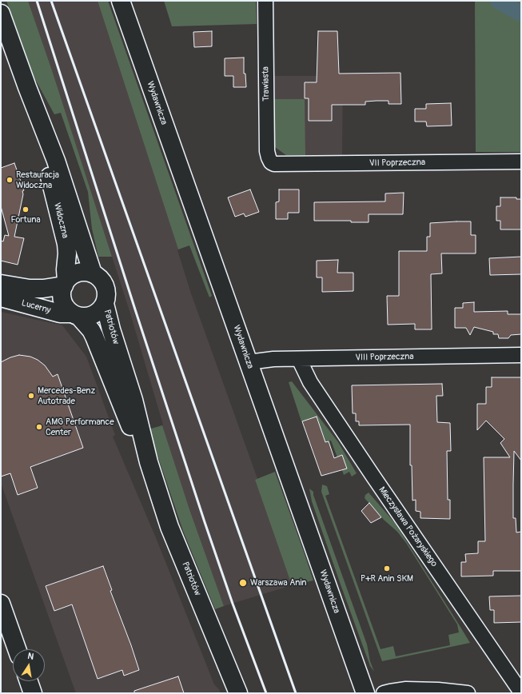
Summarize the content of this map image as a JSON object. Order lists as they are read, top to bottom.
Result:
{
  "streets": {
    "main road": [
      "Wydawnicza",
      "Widoczna",
      "Lucerny",
      "Patriotów"
    ],
    "street": [
      "Trawiasta",
      "VII Poprzeczna",
      "VIII Poprzeczna",
      "Mieczysława Pożaryskiego"
    ]
  },
  "crossings": [
    ["Trawiasta", "VII Poprzeczna"],
    ["Wydawnicza", "VIII Poprzeczna"],
    ["Widoczna", "Lucerny"],
    ["Widoczna", "Patriotów"],
    ["Lucerny", "Patriotów"],
    ["VIII Poprzeczna", "Mieczysława Pożaryskiego"]
  ],
  "places": [
    "Restauracja Widoczna",
    "Fortuna",
    "Mercedes-Benz Autotrade",
    "AMG Performance Center",
    "P+R Anin SKM",
    "Warszawa Anin"
  ],
  "north": "top"
}
